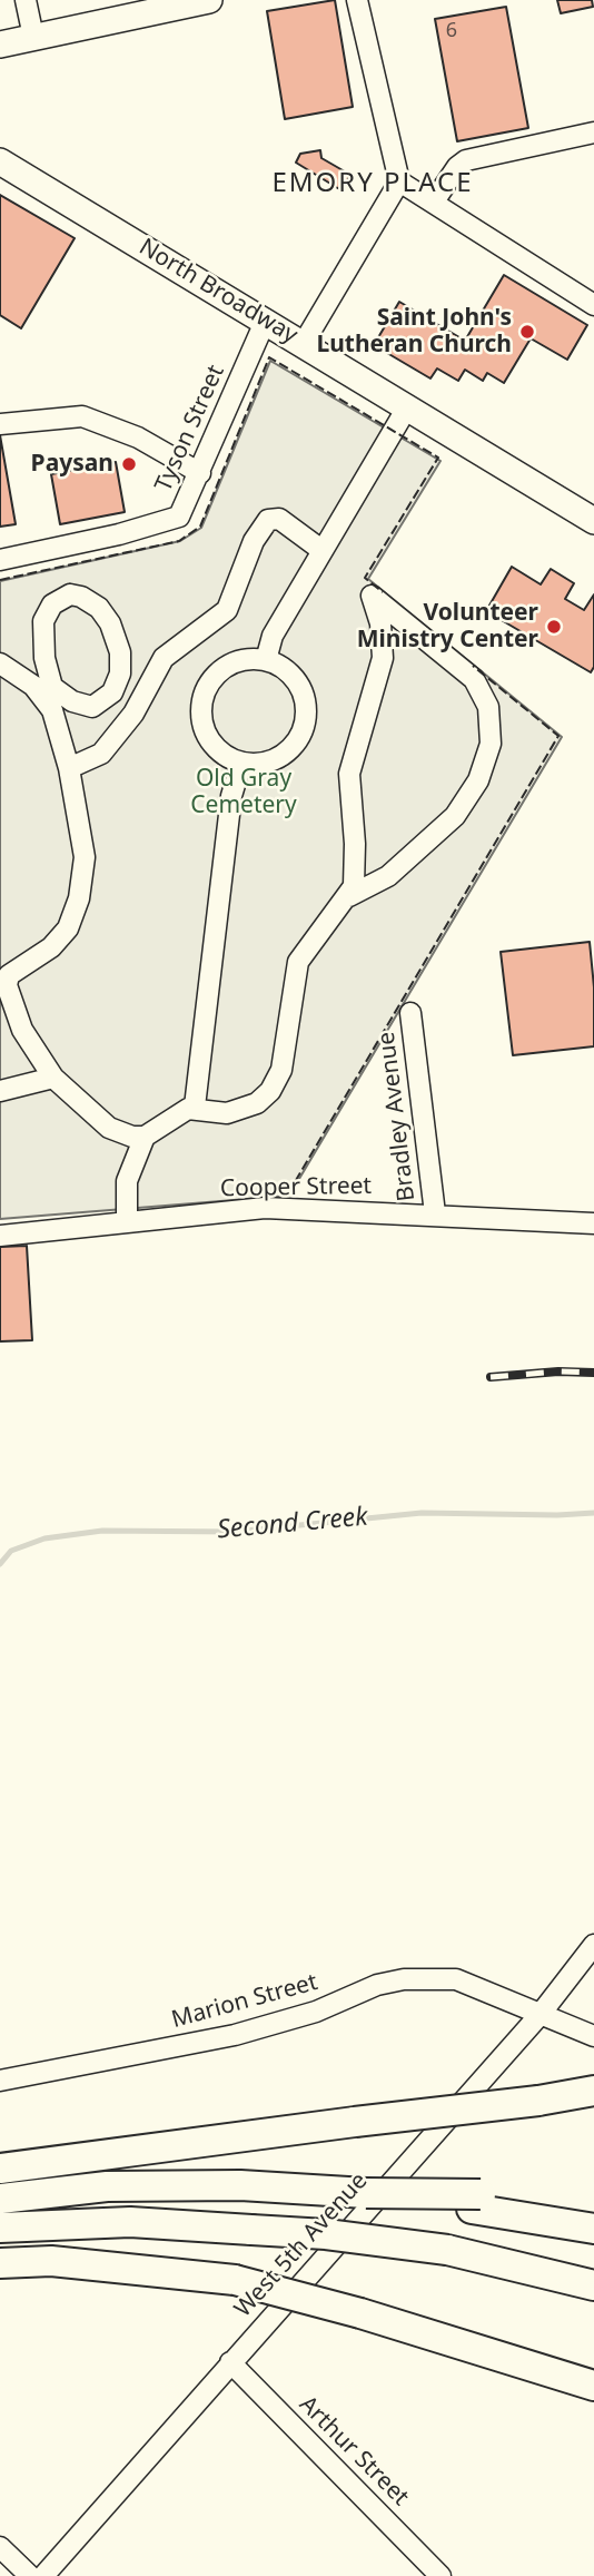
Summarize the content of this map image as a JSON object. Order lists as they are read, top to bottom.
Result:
{
  "streets": {
    "main road": ["North Broadway"],
    "street": [
      "Tyson Street",
      "Bradley Avenue",
      "Cooper Street",
      "Marion Street",
      "West 5th Avenue",
      "Arthur Street"
    ]
  },
  "crossings": [
    ["North Broadway", "Tyson Street"],
    ["Bradley Avenue", "Cooper Street"],
    ["Marion Street", "West 5th Avenue"],
    ["West 5th Avenue", "Arthur Street"]
  ],
  "districts": ["EMORY PLACE"],
  "water": ["Second Creek"],
  "parks": ["Old Gray Cemetery"],
  "places": ["Saint John's Lutheran Church", "Paysan", "Volunteer Ministry Center"],
  "house_numbers": ["6"]
}
